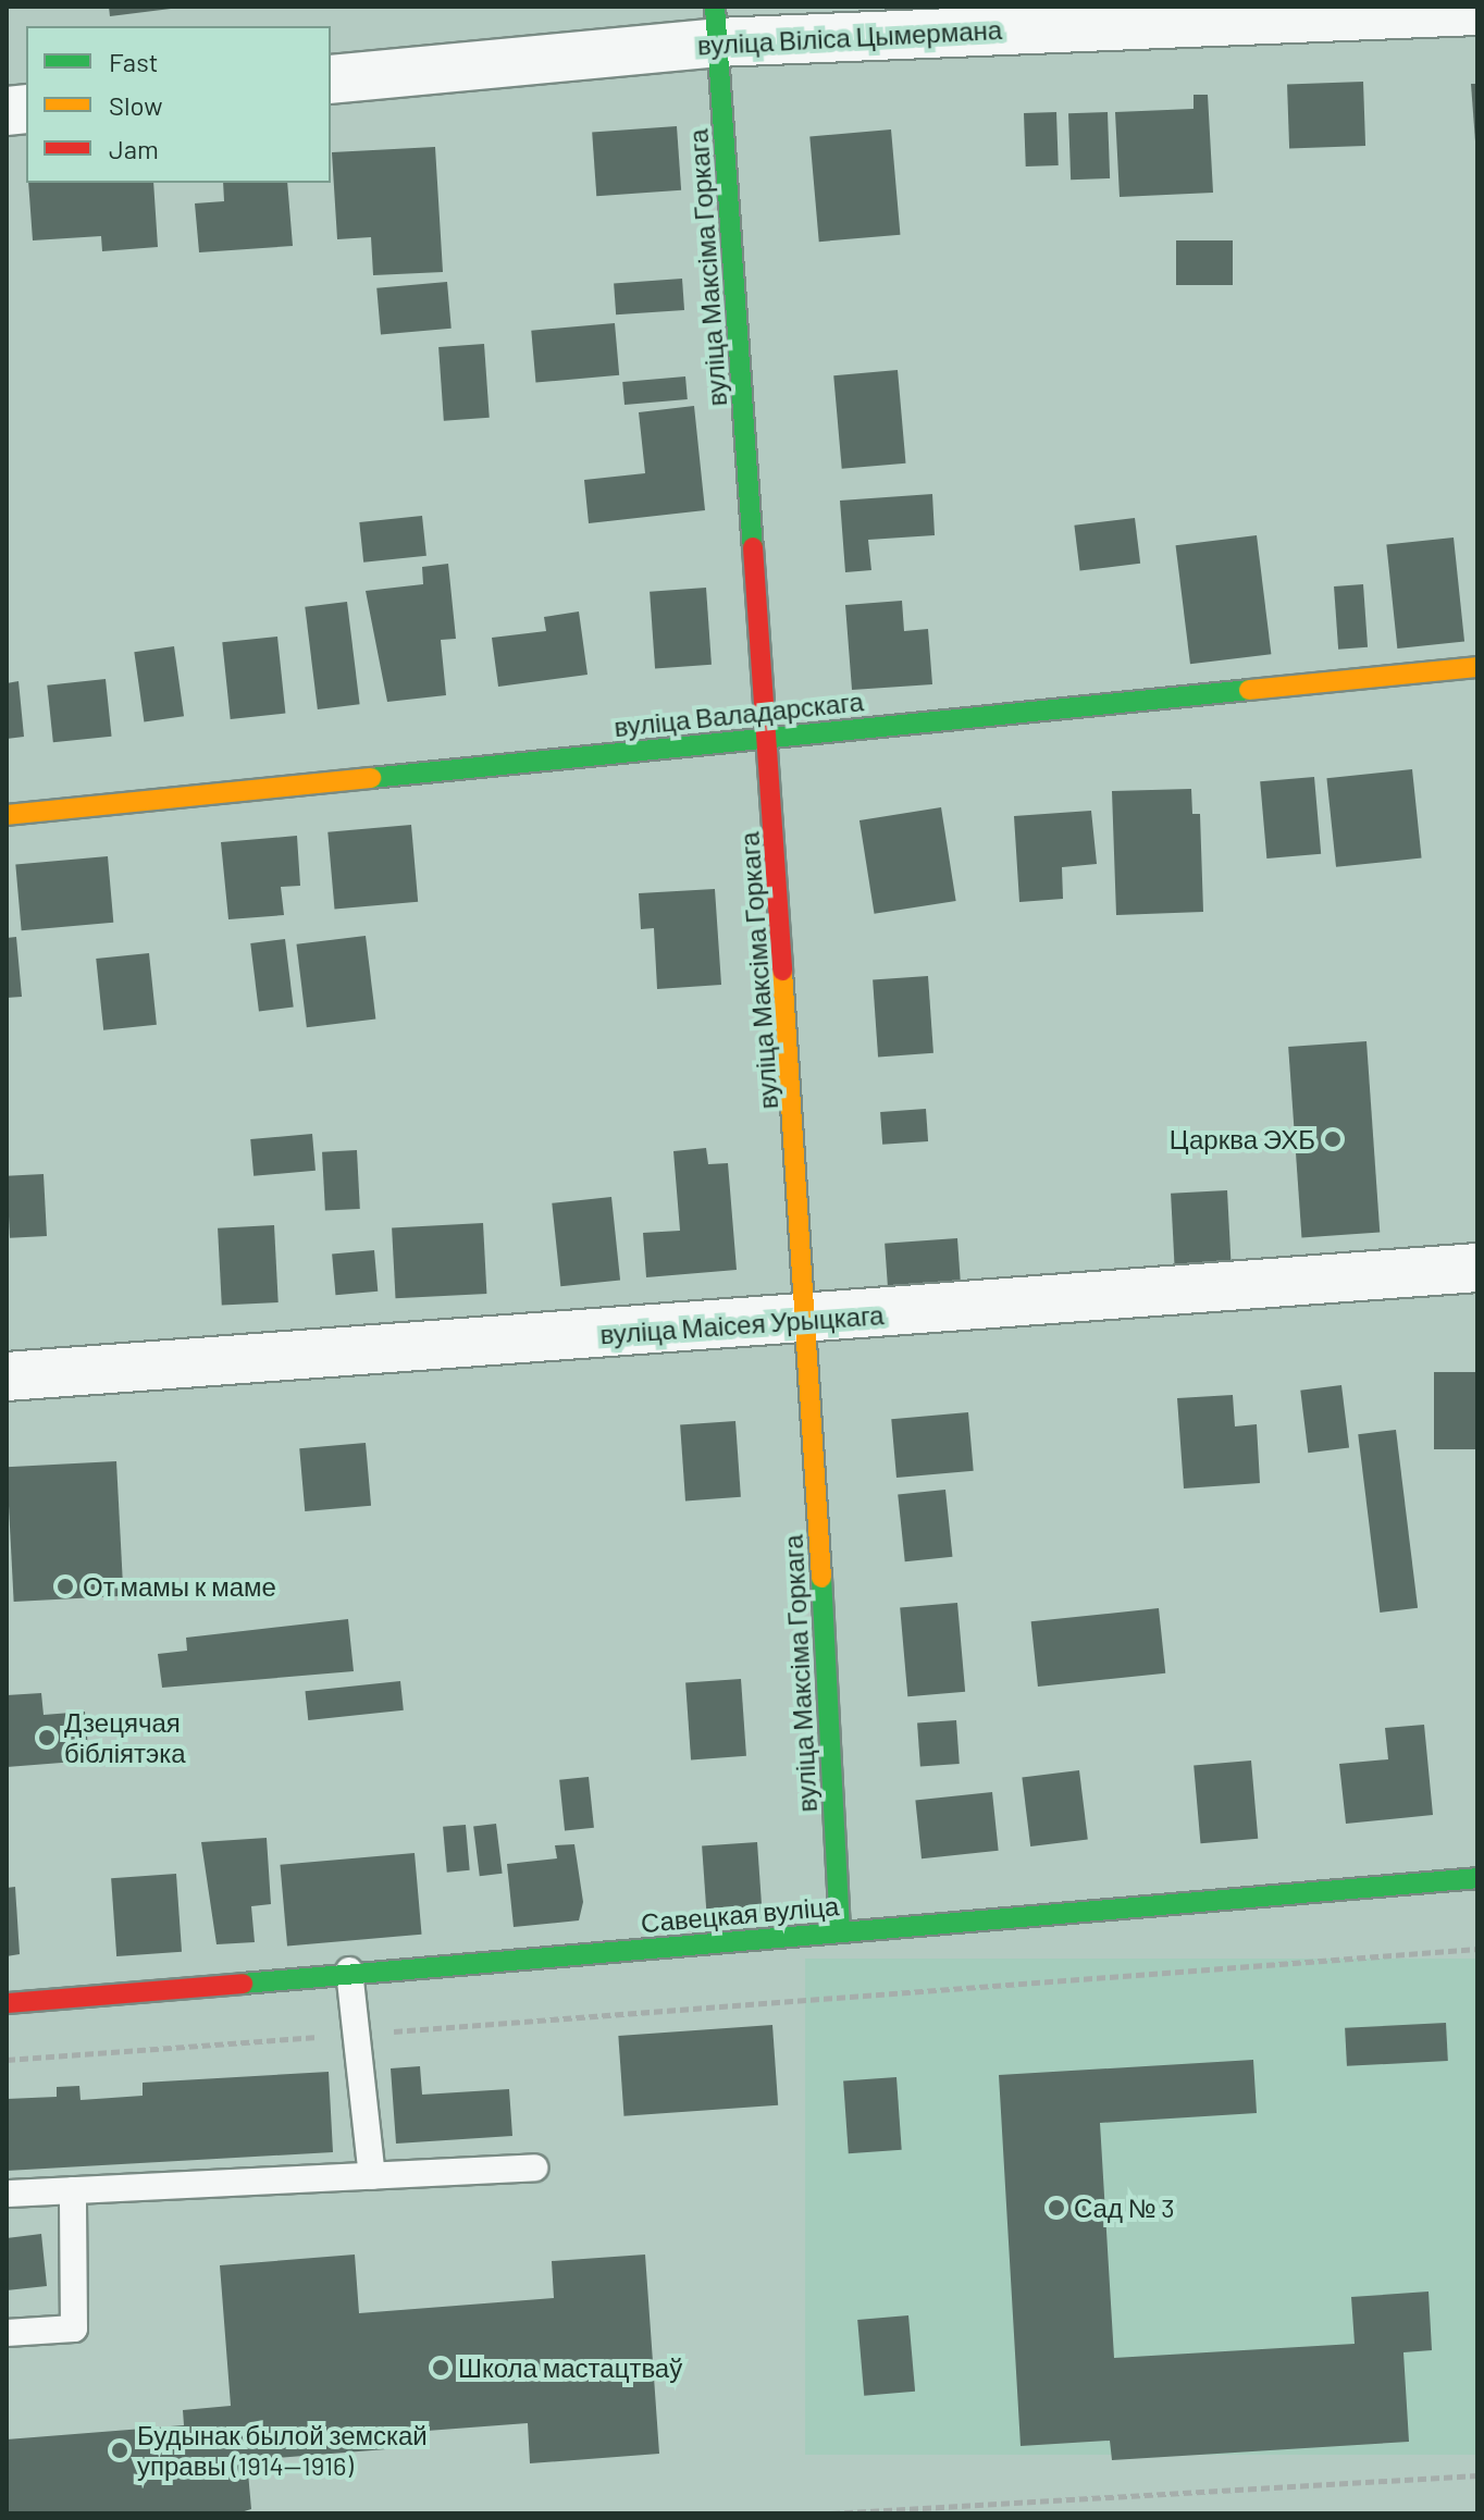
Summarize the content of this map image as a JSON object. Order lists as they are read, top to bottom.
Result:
{
  "streets": {
    "street": [
      "вуліца Віліса Цымермана",
      "вуліца Максіма Горкага",
      "вуліца Валадарскага",
      "вуліца Маісея Урыцкага",
      "Савецкая вуліца"
    ]
  },
  "crossings": [
    ["вуліца Віліса Цымермана", "вуліца Максіма Горкага"],
    ["вуліца Максіма Горкага", "вуліца Валадарскага"],
    ["вуліца Максіма Горкага", "вуліца Маісея Урыцкага"],
    ["вуліца Максіма Горкага", "Савецкая вуліца"]
  ],
  "places": [
    "Царква ЭХБ",
    "От мамы к маме",
    "Дзецячая бібліятэка",
    "Сад № 3",
    "Школа мастацтваў",
    "Будынак былой земскай управы (1914—1916)"
  ],
  "legend": ["Fast", "Slow", "Jam"]
}
